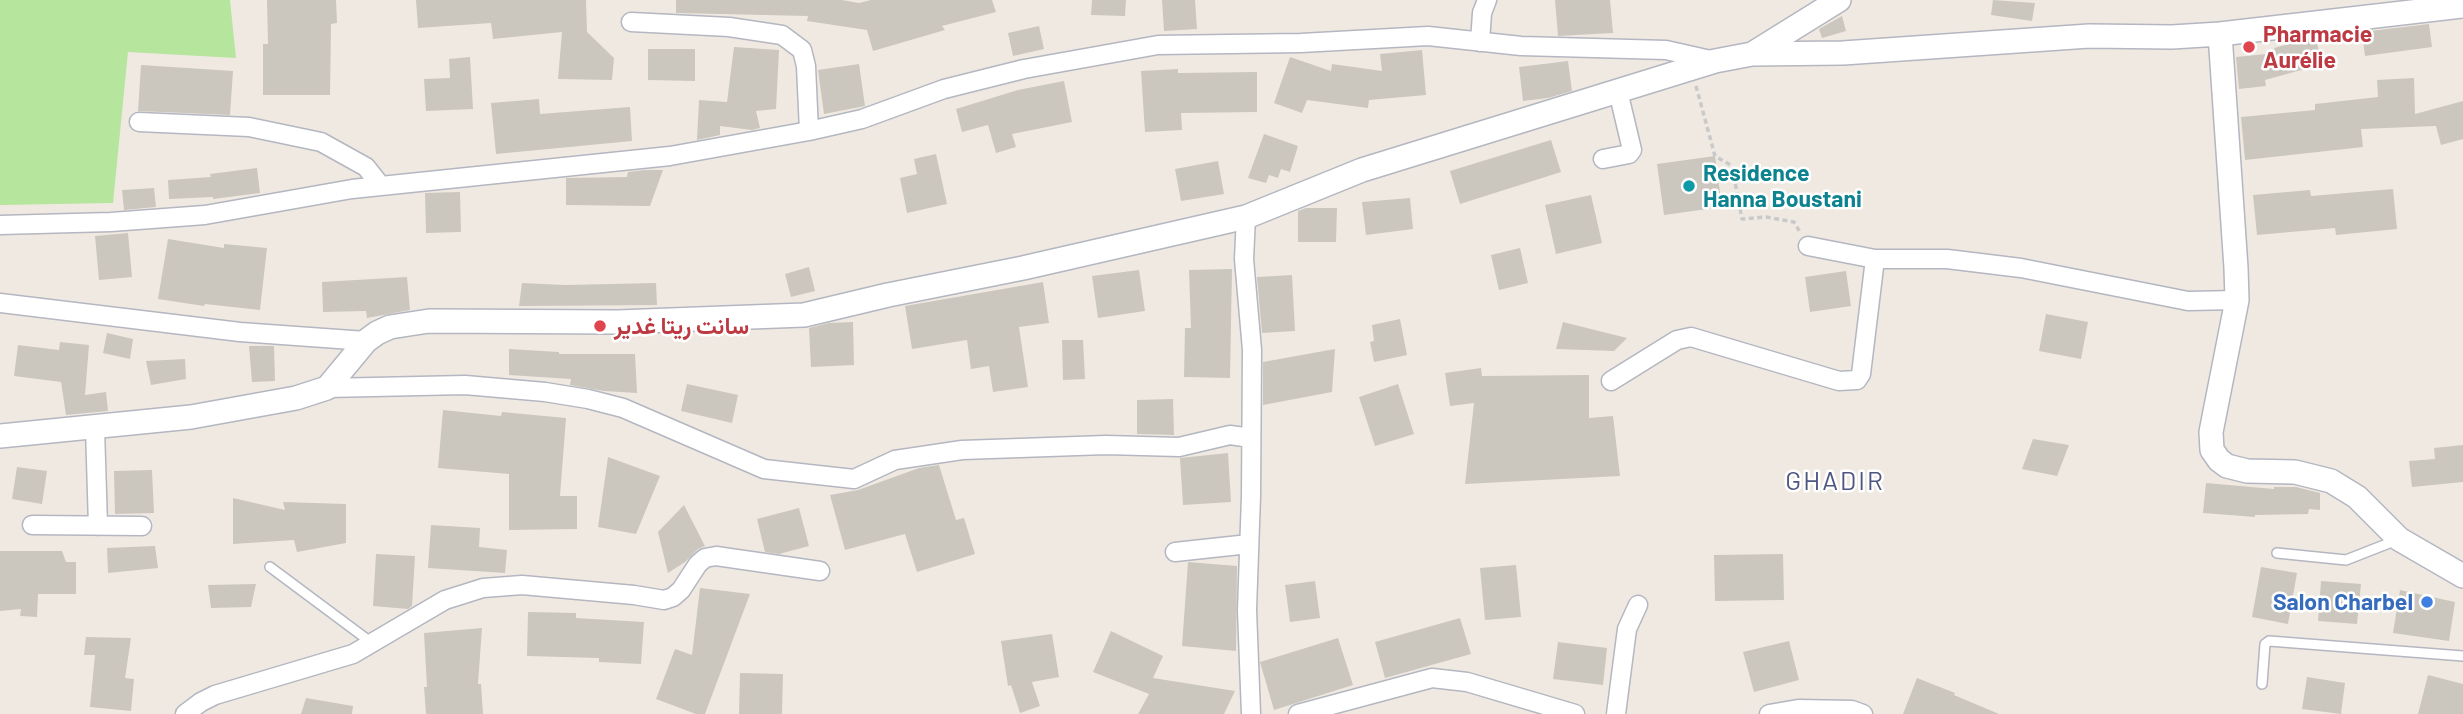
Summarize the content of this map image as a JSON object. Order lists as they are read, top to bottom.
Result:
{
  "districts": ["GHADIR"],
  "places": [
    "Pharmacie Aurélie",
    "Residence Hanna Boustani",
    "سانت ريتا غدير",
    "Salon Charbel"
  ]
}
